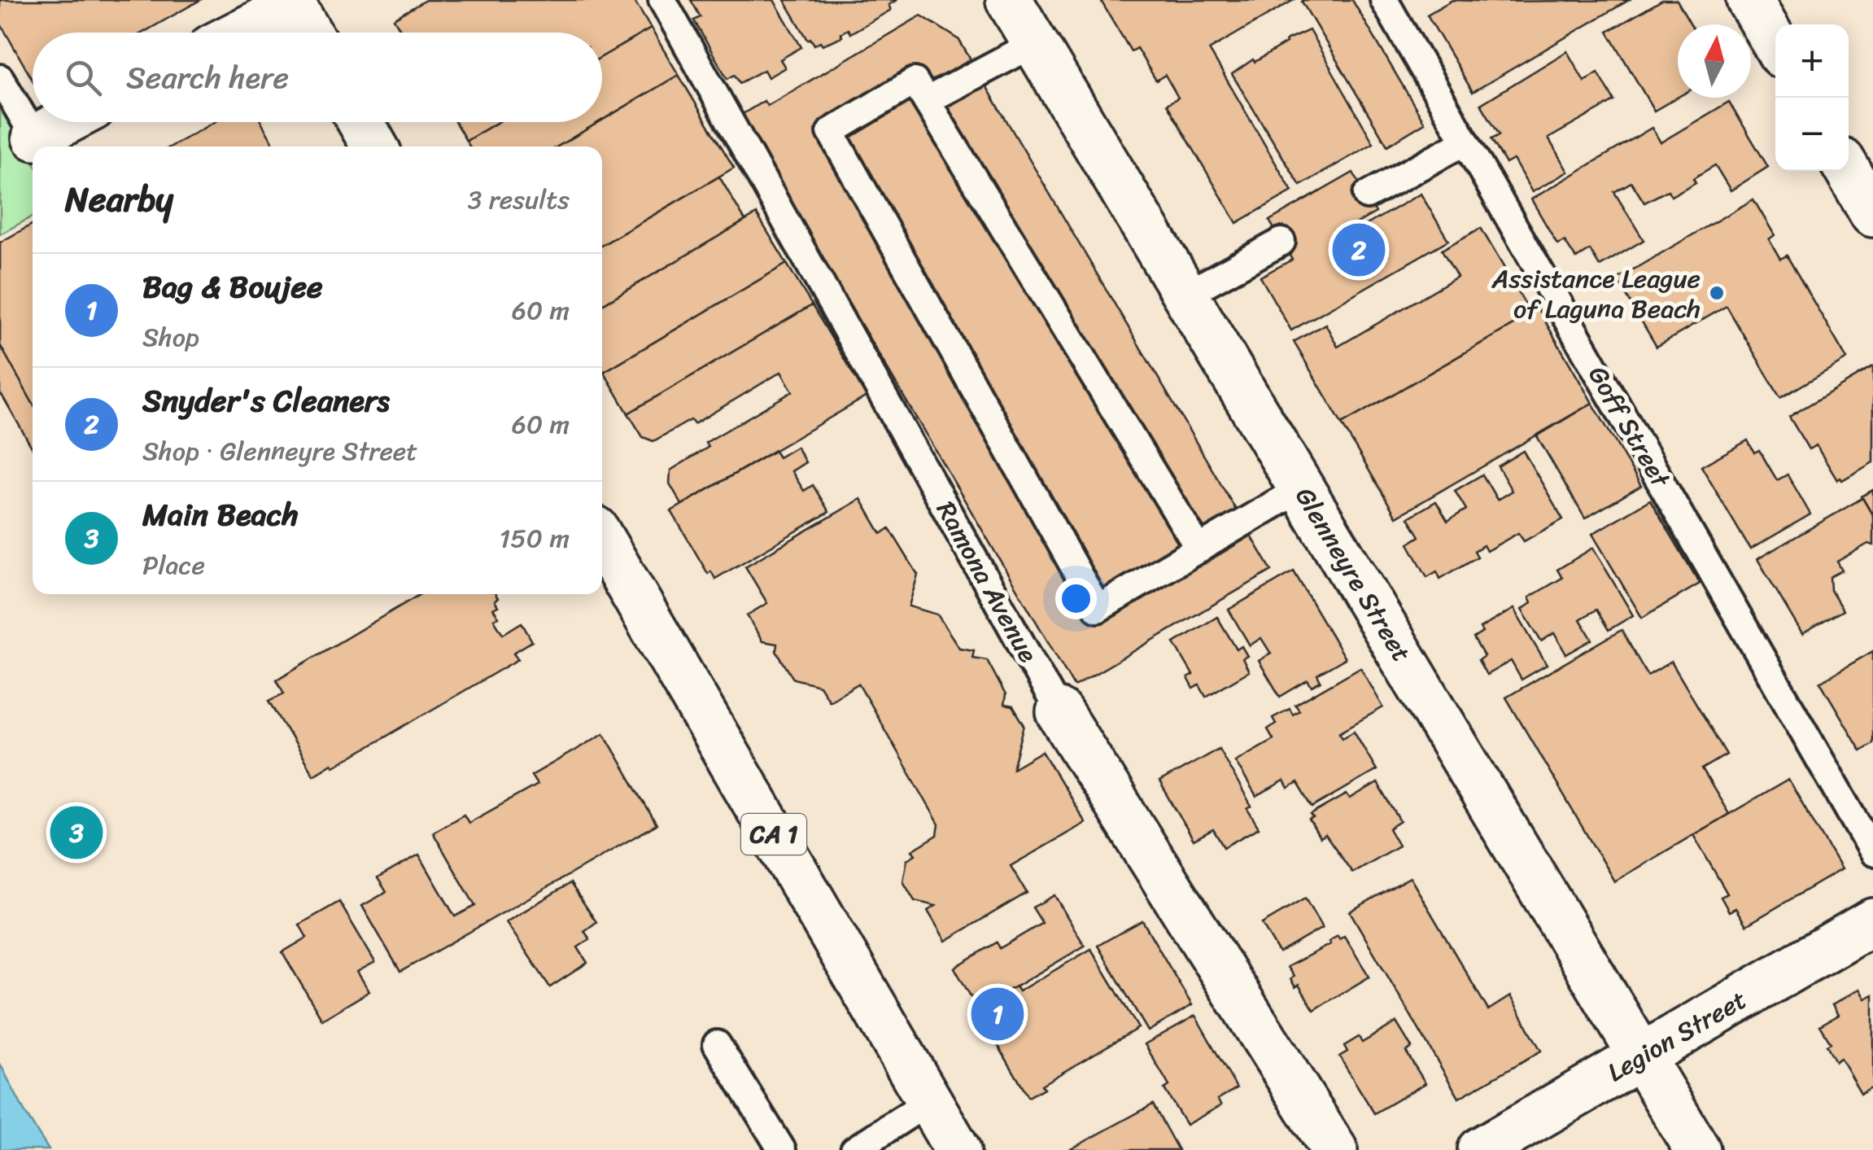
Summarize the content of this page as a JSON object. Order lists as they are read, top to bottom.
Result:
{
  "streets": {
    "main road": [
      "Glenneyre Street",
      "Ramona Avenue",
      "CA 1",
      "Legion Street"
    ],
    "lane": ["Goff Street"]
  },
  "crossings": [
    ["Glenneyre Street", "Legion Street"]
  ],
  "places": ["Assistance League of Laguna Beach"],
  "north": "top",
  "page": {
    "map_buttons": ["+", "−"],
    "search": "Search here",
    "heading": ["Nearby", "3 results"],
    "pins": ["2", "3", "1"],
    "list": [
      {
        "mark": "1",
        "name": "Bag & Boujee",
        "note": "Shop",
        "value": "60 m"
      },
      {
        "mark": "2",
        "name": "Snyder's Cleaners",
        "note": "Shop · Glenneyre Street",
        "value": "60 m"
      },
      {
        "mark": "3",
        "name": "Main Beach",
        "note": "Place",
        "value": "150 m"
      }
    ]
  }
}
